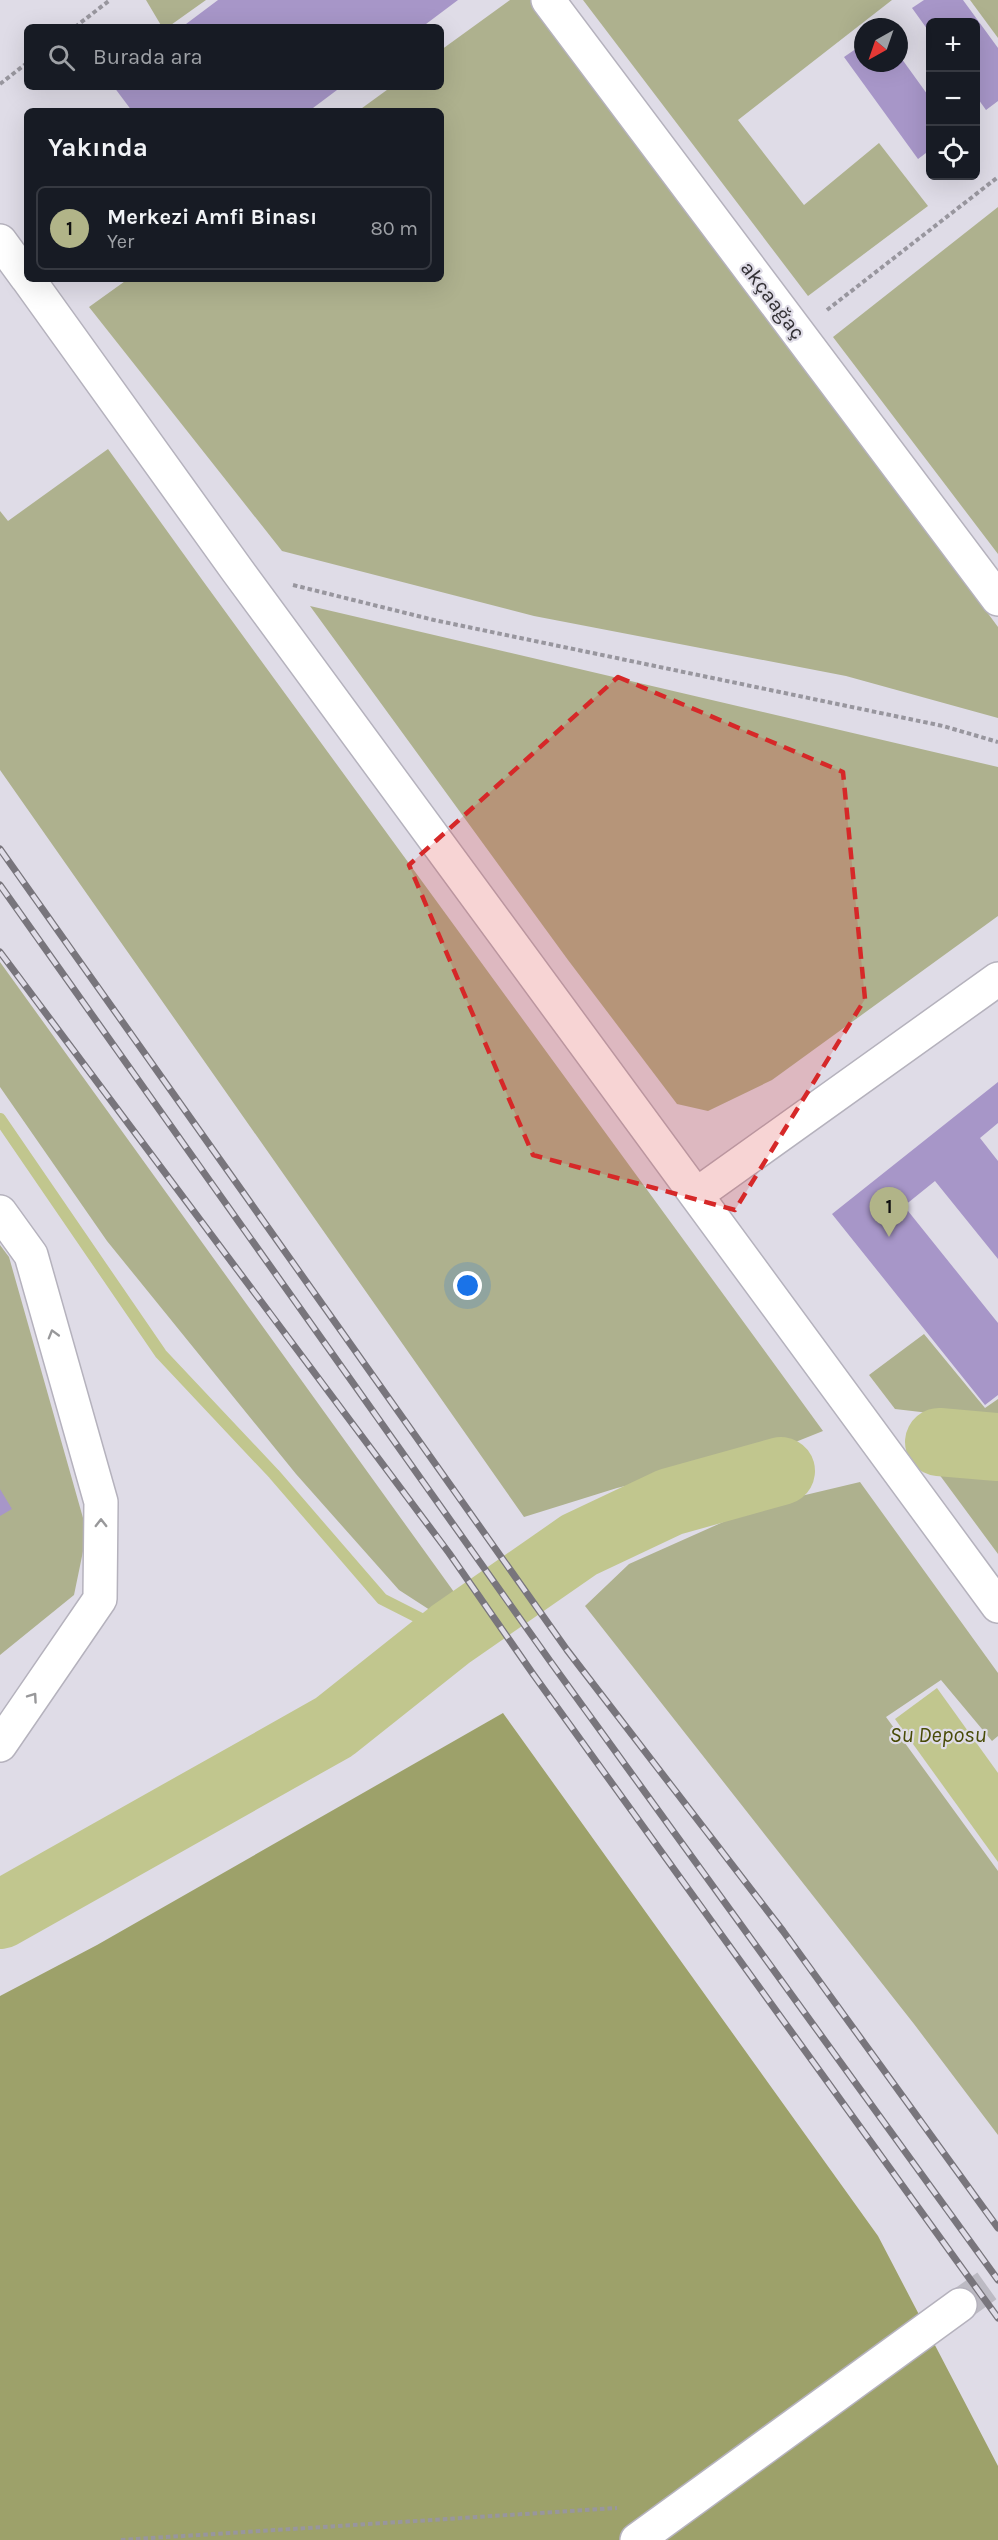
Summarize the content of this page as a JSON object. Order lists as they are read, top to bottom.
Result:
{
  "streets": {
    "street": ["akçaağaç"]
  },
  "water": ["Su Deposu"],
  "north": "bottom left",
  "page": {
    "map_buttons": ["+", "−"],
    "search": "Burada ara",
    "heading": "Yakında",
    "list": [
      {
        "mark": "1",
        "name": "Merkezi Amfi Binası",
        "note": "Yer",
        "value": "80 m"
      }
    ],
    "pins": "1"
  }
}
